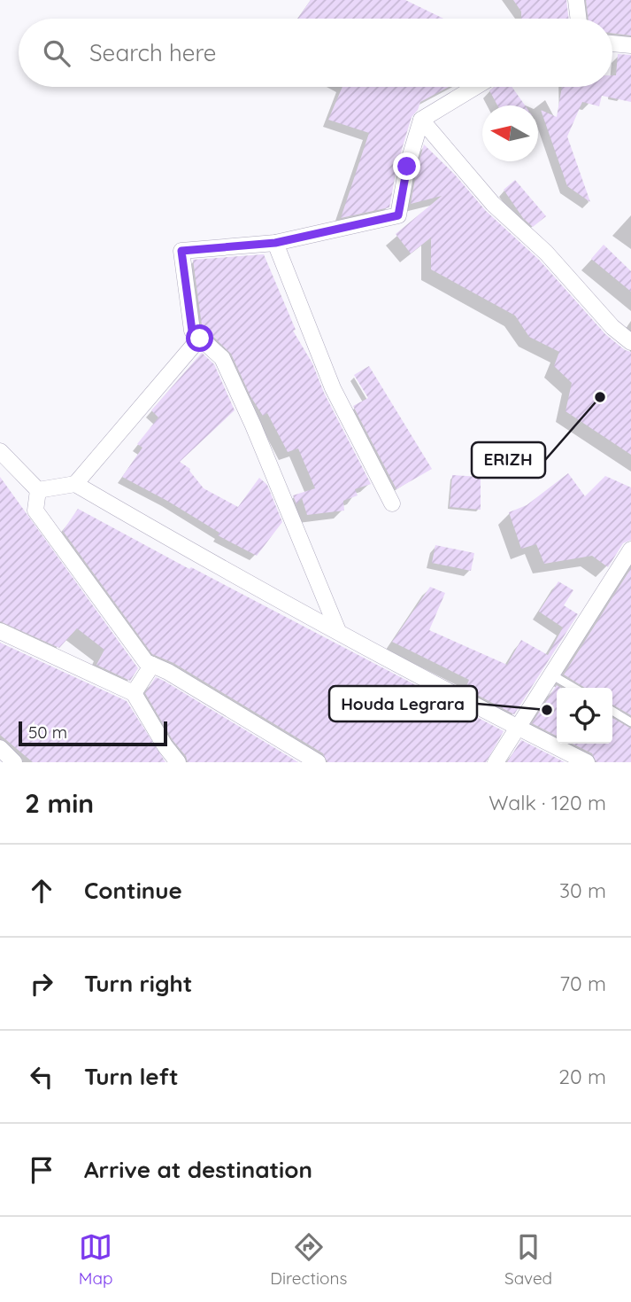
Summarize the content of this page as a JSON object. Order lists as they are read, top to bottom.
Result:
{
  "places": ["ERIZH", "Houda Legrara"],
  "scale_bar": "50 m",
  "north": "left",
  "page": {
    "search": "Search here",
    "scale": "50 m",
    "heading": ["2 min", "Walk · 120 m"],
    "list": [
      ["Continue", "30 m"],
      ["Turn right", "70 m"],
      ["Turn left", "20 m"],
      "Arrive at destination"
    ],
    "nav": ["Map", "Directions", "Saved"]
  }
}
